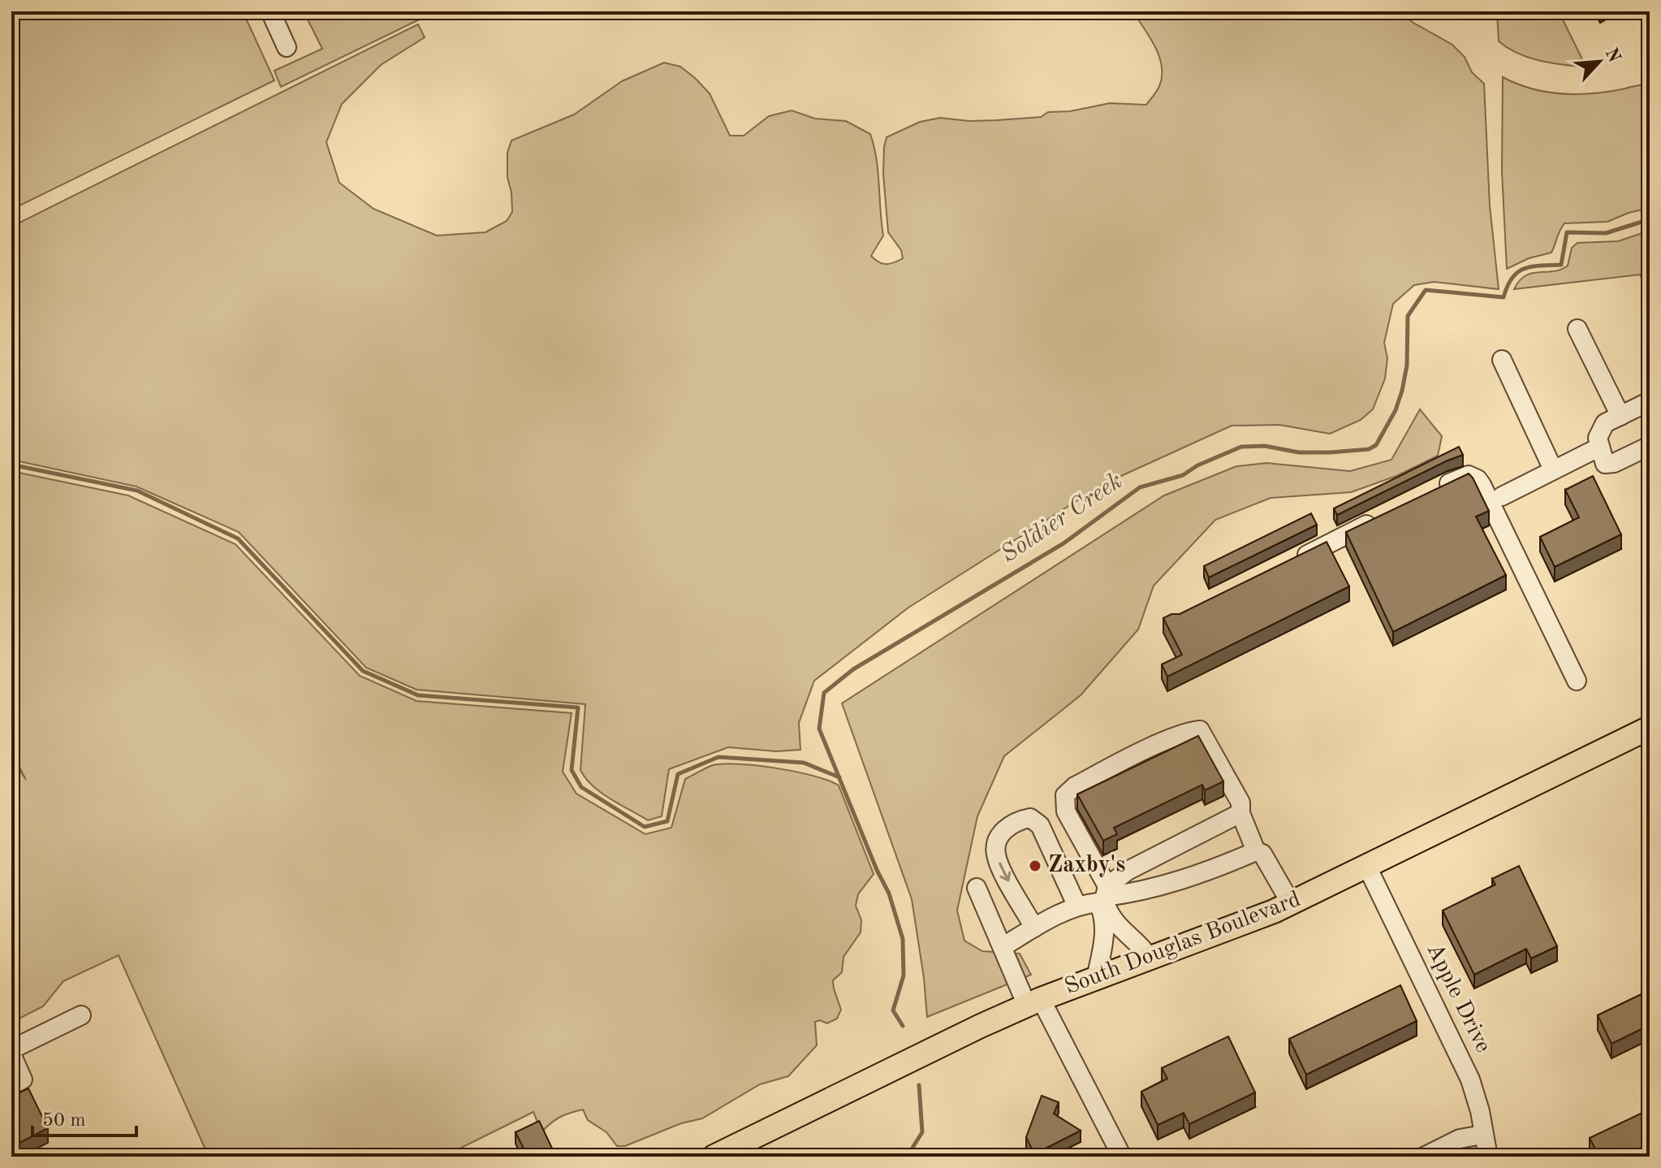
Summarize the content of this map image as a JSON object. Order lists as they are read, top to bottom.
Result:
{
  "streets": {
    "main road": ["South Douglas Boulevard"],
    "street": ["Apple Drive"]
  },
  "crossings": [
    ["South Douglas Boulevard", "Apple Drive"]
  ],
  "water": ["Soldier Creek"],
  "places": ["Zaxby's"],
  "scale_bar": "50 m",
  "north": "top right"
}
